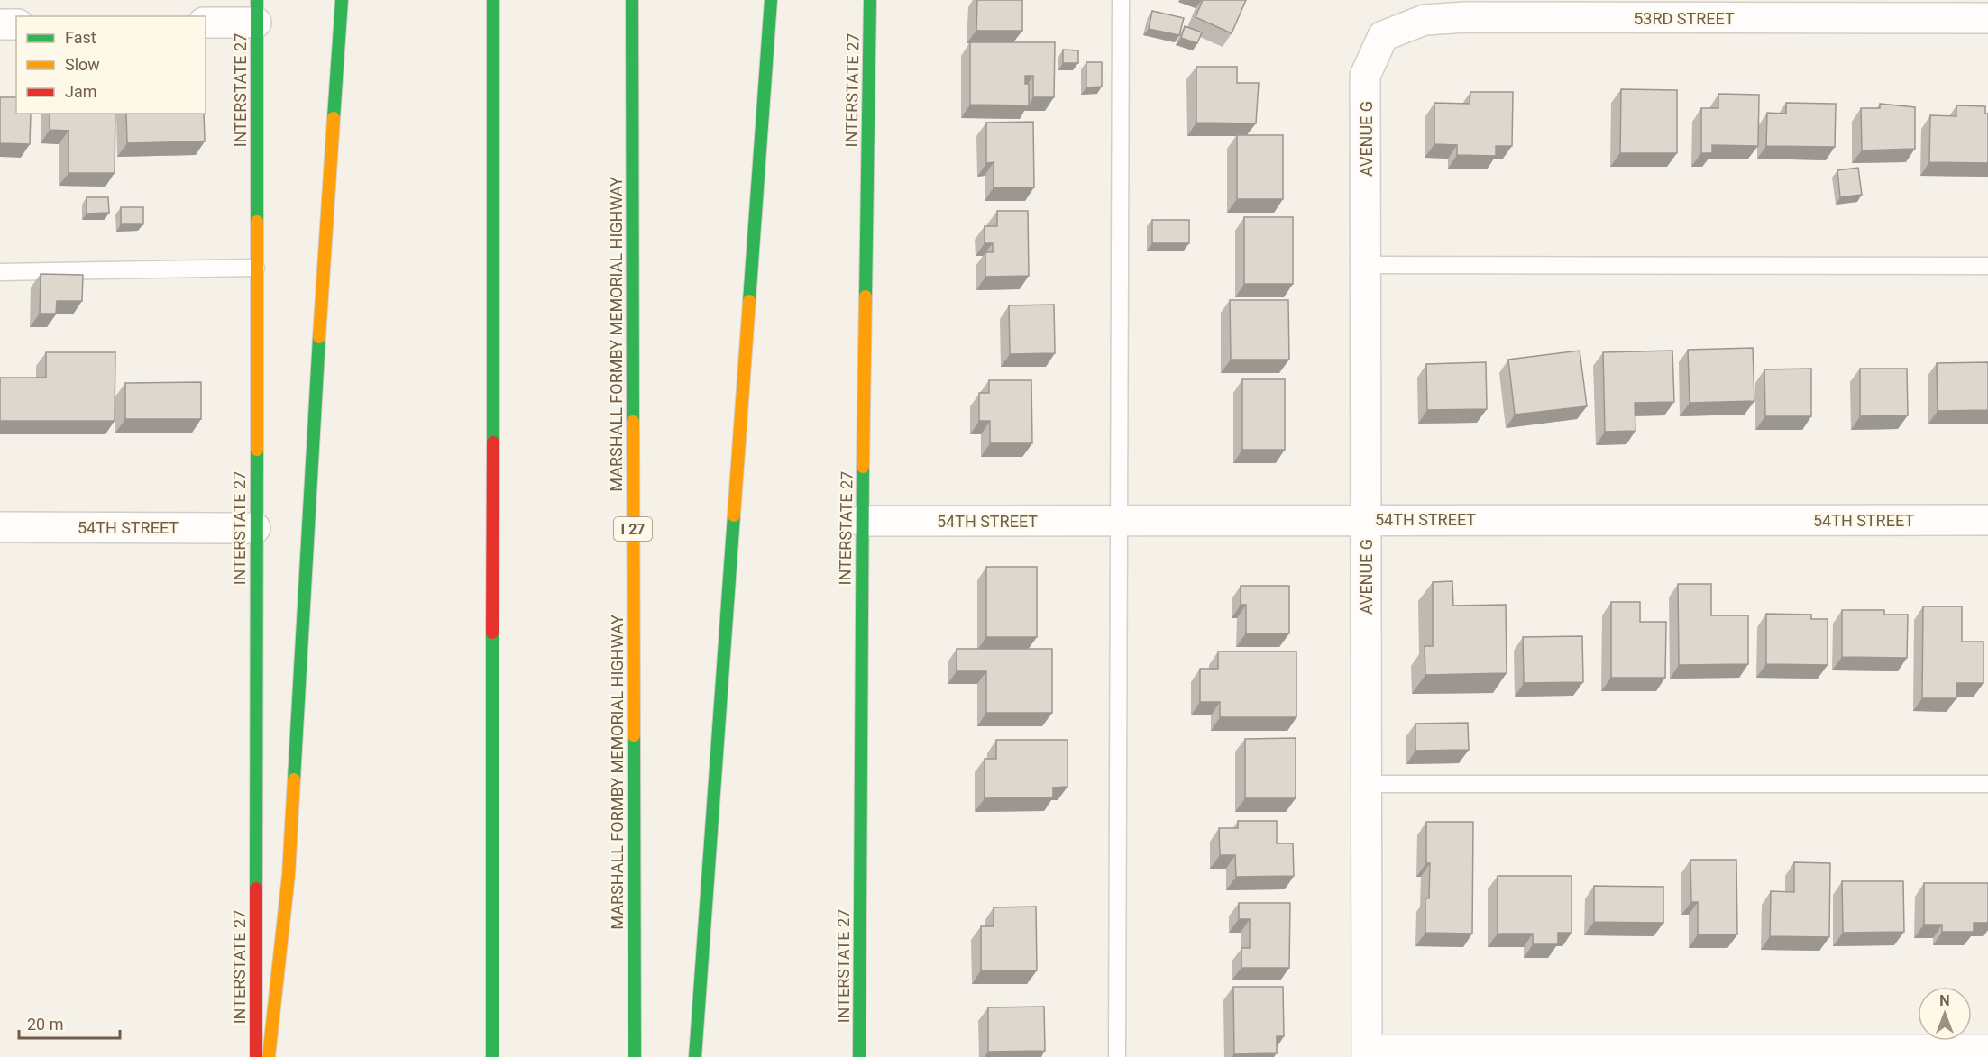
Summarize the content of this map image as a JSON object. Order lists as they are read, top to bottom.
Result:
{
  "streets": {
    "main road": ["INTERSTATE 27", "MARSHALL FORMBY MEMORIAL HIGHWAY", "I 27"],
    "street": ["53RD STREET", "AVENUE G", "54TH STREET"]
  },
  "crossings": [
    ["53RD STREET", "AVENUE G"],
    ["INTERSTATE 27", "54TH STREET"],
    ["AVENUE G", "54TH STREET"]
  ],
  "legend": ["Fast", "Slow", "Jam"],
  "scale_bar": "20 m",
  "north": "top"
}
